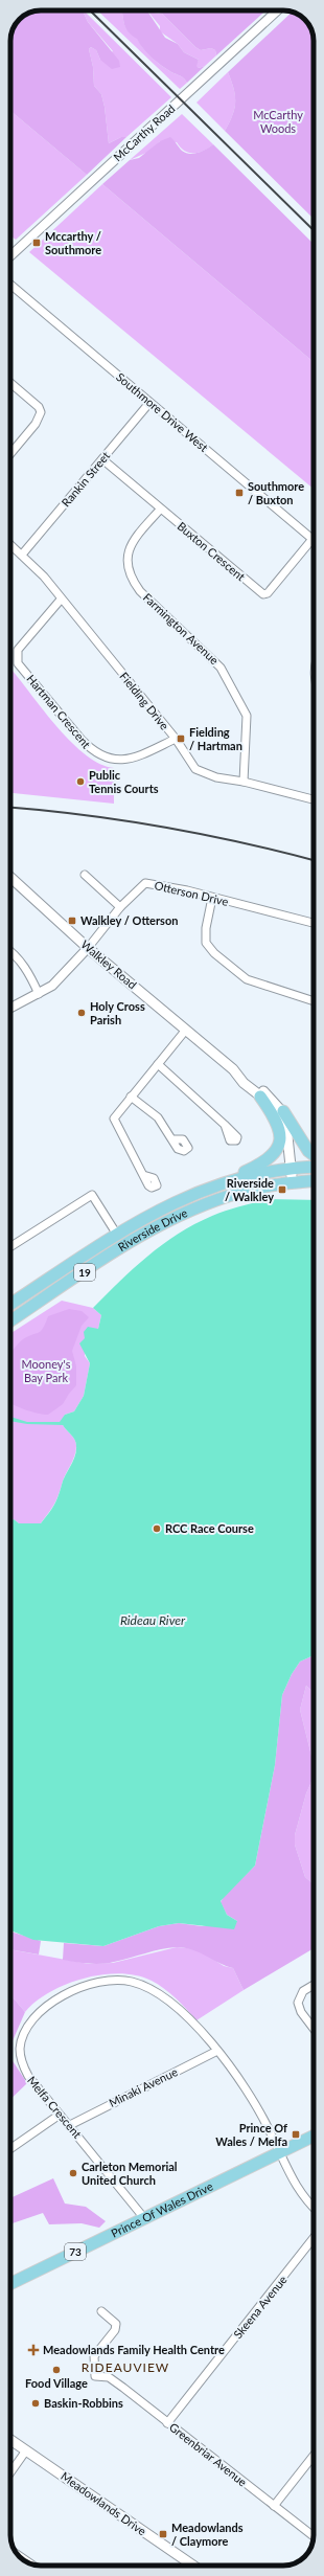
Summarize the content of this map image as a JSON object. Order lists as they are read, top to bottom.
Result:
{
  "streets": {
    "main road": [
      "Walkley Road",
      "Riverside Drive",
      "19",
      "Prince Of Wales Drive",
      "73",
      "Meadowlands Drive"
    ],
    "street": [
      "McCarthy Road",
      "Southmore Drive West",
      "Rankin Street",
      "Buxton Crescent",
      "Farmington Avenue",
      "Fielding Drive",
      "Hartman Crescent",
      "Otterson Drive",
      "Minaki Avenue",
      "Melfa Crescent",
      "Skeena Avenue",
      "Greenbriar Avenue"
    ]
  },
  "crossings": [
    ["Southmore Drive West", "Rankin Street"],
    ["Southmore Drive West", "Buxton Crescent"],
    ["Rankin Street", "Buxton Crescent"],
    ["Rankin Street", "Fielding Drive"],
    ["Buxton Crescent", "Farmington Avenue"],
    ["Farmington Avenue", "Fielding Drive"],
    ["Fielding Drive", "Hartman Crescent"],
    ["Otterson Drive", "Walkley Road"],
    ["Walkley Road", "Riverside Drive"],
    ["Minaki Avenue", "Melfa Crescent"],
    ["Melfa Crescent", "Prince Of Wales Drive"],
    ["Skeena Avenue", "Greenbriar Avenue"]
  ],
  "districts": ["RIDEAUVIEW"],
  "water": ["Rideau River"],
  "parks": ["McCarthy Woods", "Mooney's Bay Park"],
  "places": {
    "transit": [
      "Mccarthy / Southmore",
      "Southmore / Buxton",
      "Fielding / Hartman",
      "Walkley / Otterson",
      "Riverside / Walkley",
      "Prince Of Wales / Melfa",
      "Meadowlands / Claymore"
    ],
    "other": [
      "Public Tennis Courts",
      "Holy Cross Parish",
      "RCC Race Course",
      "Carleton Memorial United Church",
      "Food Village",
      "Baskin-Robbins"
    ],
    "health": ["Meadowlands Family Health Centre"]
  }
}
